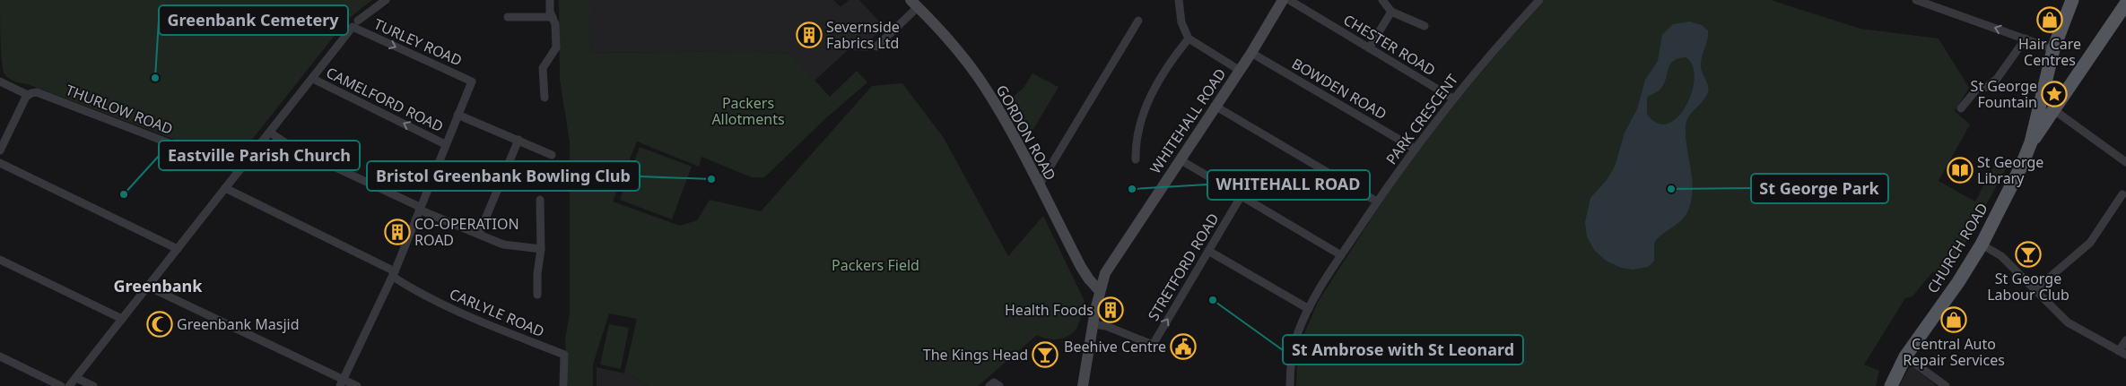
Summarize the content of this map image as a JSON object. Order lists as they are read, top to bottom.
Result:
{
  "streets": {
    "main road": ["WHITEHALL ROAD", "GORDON ROAD", "CHURCH ROAD"],
    "street": [
      "TURLEY ROAD",
      "CHESTER ROAD",
      "BOWDEN ROAD",
      "CAMELFORD ROAD",
      "THURLOW ROAD",
      "PARK CRESCENT",
      "STRETFORD ROAD",
      "CARLYLE ROAD"
    ]
  },
  "crossings": [
    ["CHESTER ROAD", "PARK CRESCENT"],
    ["BOWDEN ROAD", "PARK CRESCENT"],
    ["BOWDEN ROAD", "WHITEHALL ROAD"],
    ["WHITEHALL ROAD", "GORDON ROAD"],
    ["WHITEHALL ROAD", "STRETFORD ROAD"]
  ],
  "districts": ["Greenbank"],
  "parks": ["Packers Allotments", "Packers Field"],
  "places": {
    "shop": ["Hair Care Centres", "Central Auto Repair Services"],
    "building": ["Severnside Fabrics Ltd", "CO-OPERATION ROAD", "Health Foods"],
    "other": [
      "Greenbank Cemetery",
      "Bristol Greenbank Bowling Club",
      "WHITEHALL ROAD",
      "St George Park",
      "Eastville Parish Church",
      "St Ambrose with St Leonard"
    ],
    "place": ["St George Fountain"],
    "library": ["St George Library"],
    "bar": ["St George Labour Club", "The Kings Head"],
    "mosque": ["Greenbank Masjid"],
    "public building": ["Beehive Centre"]
  }
}
